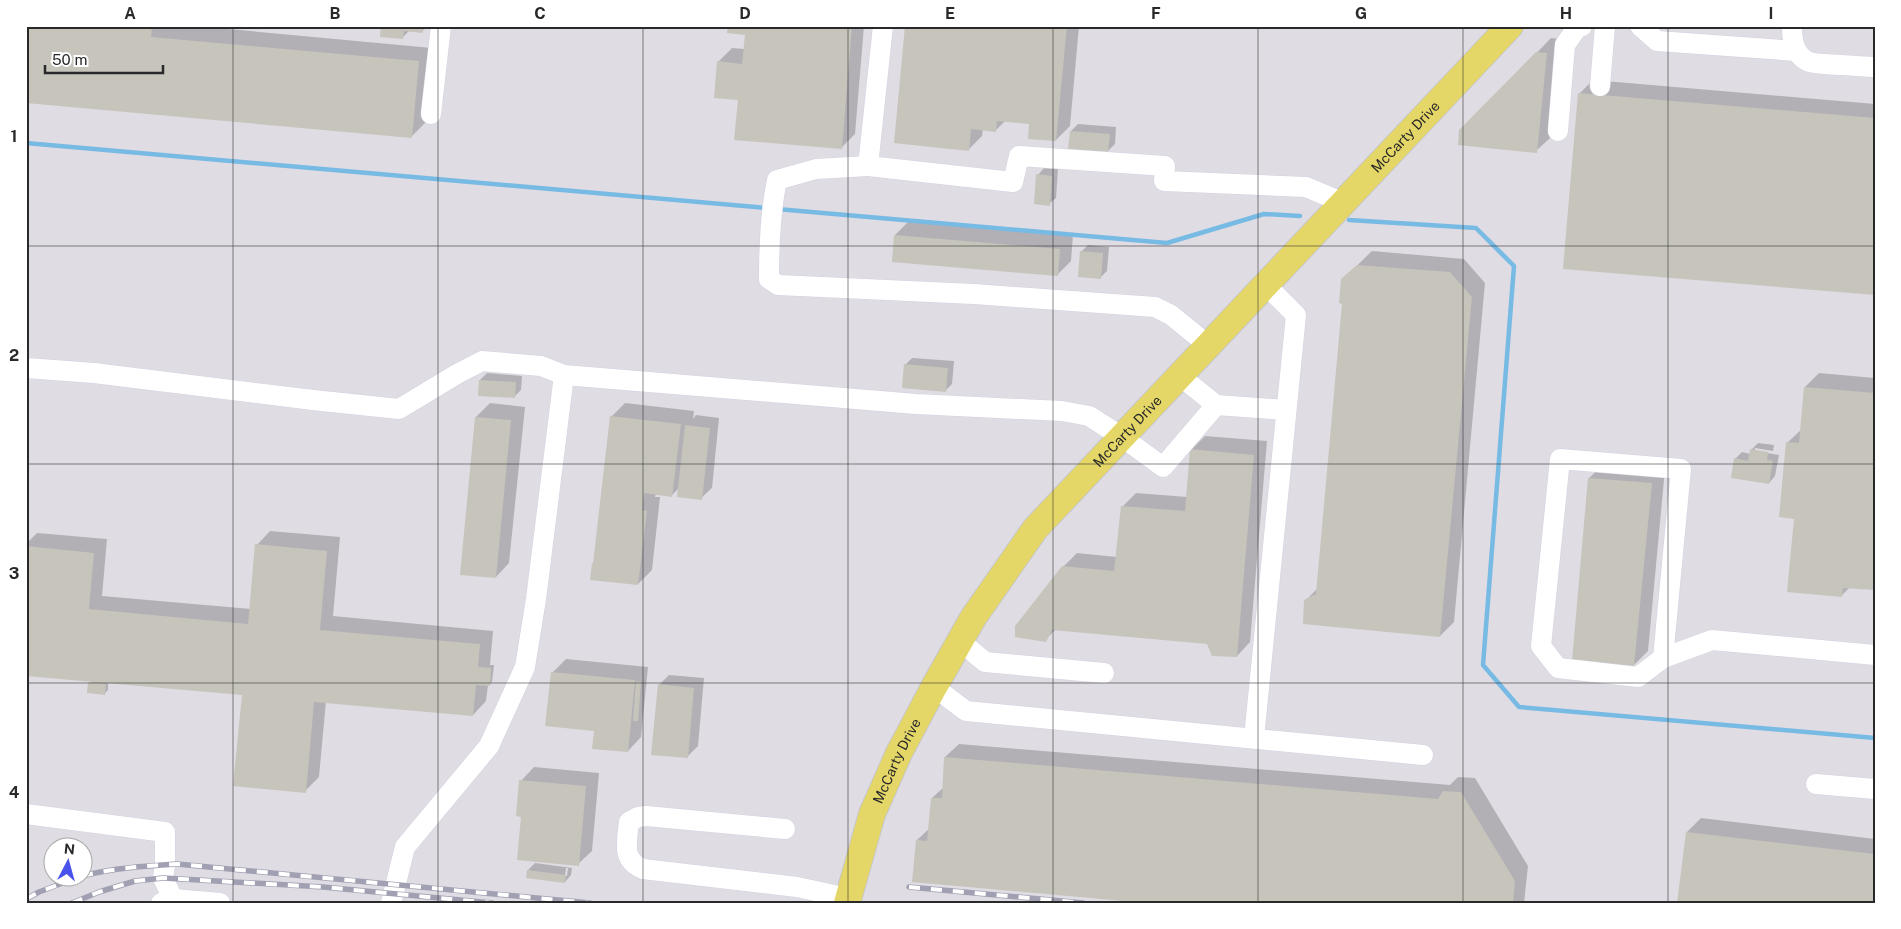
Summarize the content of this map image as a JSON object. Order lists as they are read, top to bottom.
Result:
{
  "streets": {
    "main road": ["McCarty Drive"]
  },
  "scale_bar": "50 m",
  "north": "top",
  "grid": {
    "columns": [
      "A",
      "B",
      "C",
      "D",
      "E",
      "F",
      "G",
      "H",
      "I"
    ],
    "rows": [
      "1",
      "2",
      "3",
      "4"
    ]
  }
}
